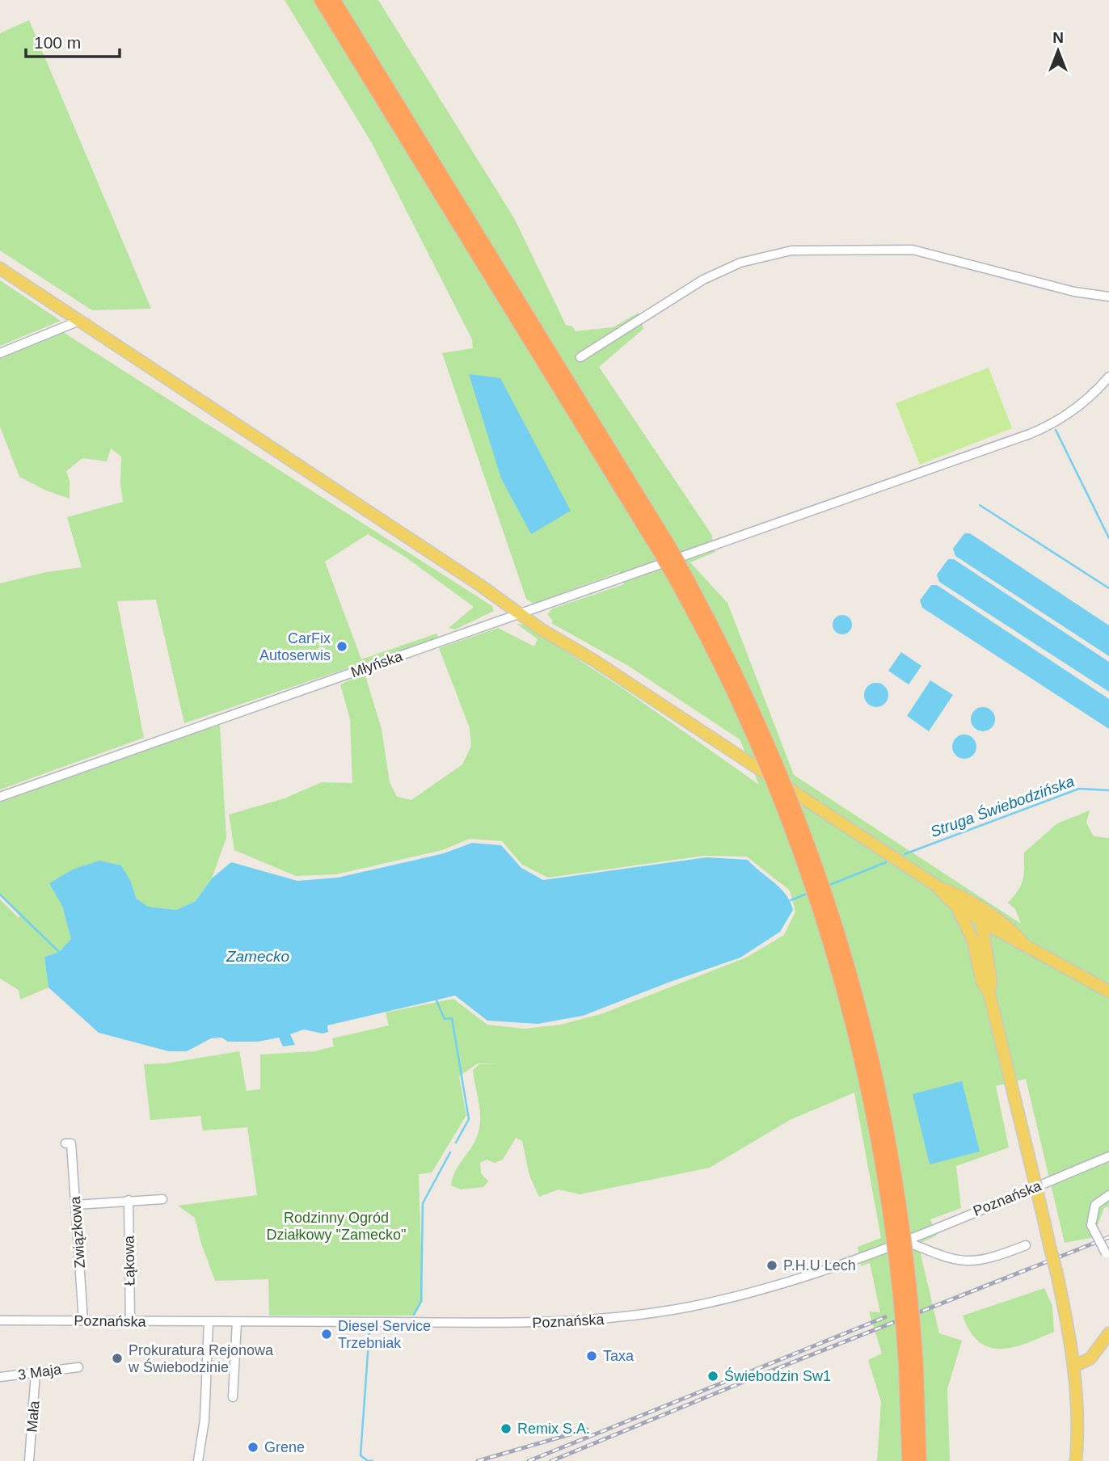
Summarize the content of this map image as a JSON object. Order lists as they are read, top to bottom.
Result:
{
  "streets": {
    "street": [
      "Młyńska",
      "Poznańska",
      "Związkowa",
      "Łąkowa",
      "3 Maja",
      "Mała"
    ]
  },
  "crossings": [
    ["Poznańska", "Związkowa"],
    ["Poznańska", "Łąkowa"],
    ["3 Maja", "Mała"]
  ],
  "water": ["Struga Świebodzińska", "Zamecko"],
  "parks": ["Rodzinny Ogród Działkowy \"Zamecko\""],
  "places": [
    "CarFix Autoserwis",
    "P.H.U Lech",
    "Diesel Service Trzebniak",
    "Taxa",
    "Prokuratura Rejonowa w Świebodzinie",
    "Świebodzin Sw1",
    "Remix S.A.",
    "Grene"
  ],
  "scale_bar": "100 m",
  "north": "top"
}
